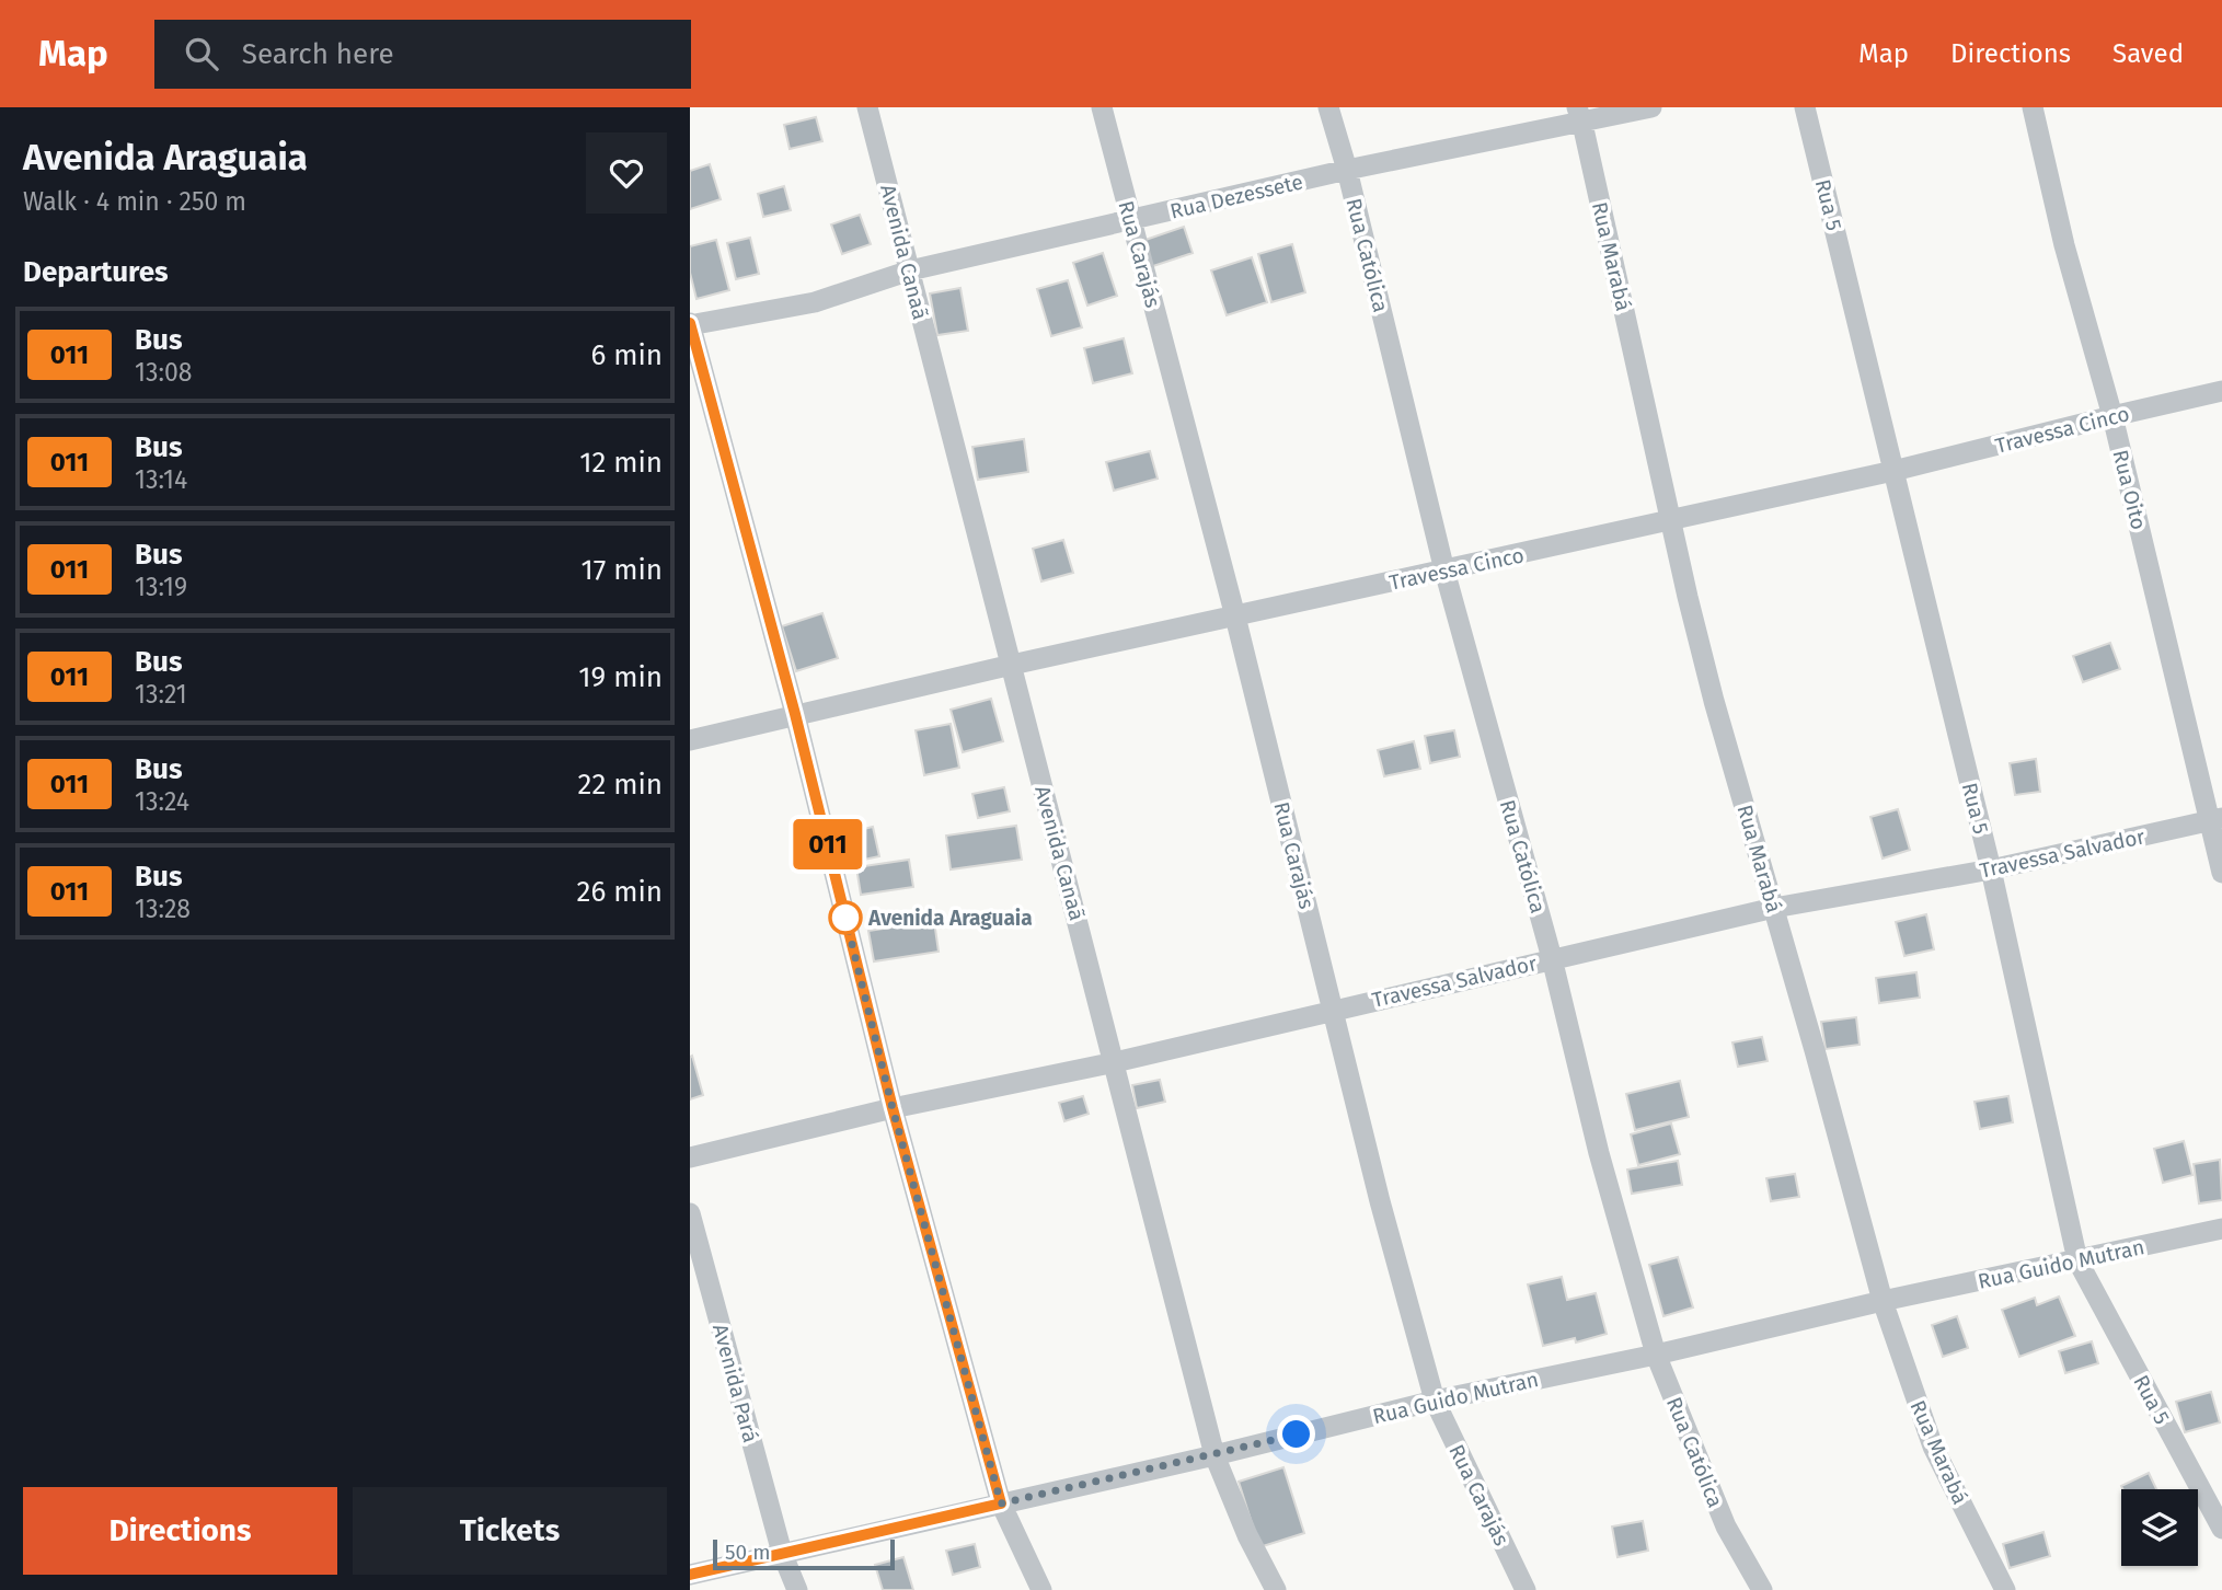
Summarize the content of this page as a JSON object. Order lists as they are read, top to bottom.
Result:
{
  "streets": {
    "street": [
      "Rua Dezessete",
      "Rua 5",
      "Avenida Canaã",
      "Rua Carajás",
      "Rua Católica",
      "Rua Marabá",
      "Travessa Cinco",
      "Rua Oito",
      "Travessa Salvador",
      "Rua Guido Mutran",
      "Avenida Pará"
    ]
  },
  "crossings": [
    ["Rua Dezessete", "Avenida Canaã"],
    ["Rua Dezessete", "Rua Carajás"],
    ["Rua Dezessete", "Rua Católica"],
    ["Rua Dezessete", "Rua Marabá"],
    ["Rua 5", "Travessa Cinco"],
    ["Rua 5", "Travessa Salvador"],
    ["Rua 5", "Rua Guido Mutran"],
    ["Avenida Canaã", "Travessa Cinco"],
    ["Avenida Canaã", "Travessa Salvador"],
    ["Avenida Canaã", "Rua Guido Mutran"],
    ["Rua Carajás", "Travessa Cinco"],
    ["Rua Carajás", "Travessa Salvador"],
    ["Rua Carajás", "Rua Guido Mutran"],
    ["Rua Católica", "Travessa Cinco"],
    ["Rua Católica", "Travessa Salvador"],
    ["Rua Católica", "Rua Guido Mutran"],
    ["Rua Marabá", "Travessa Cinco"],
    ["Rua Marabá", "Travessa Salvador"],
    ["Rua Marabá", "Rua Guido Mutran"],
    ["Travessa Cinco", "Rua Oito"],
    ["Rua Oito", "Travessa Salvador"],
    ["Rua Guido Mutran", "Avenida Pará"]
  ],
  "places": ["Avenida Araguaia"],
  "lines": ["bus line 011"],
  "scale_bar": "50 m",
  "page": {
    "header": "Map",
    "search": "Search here",
    "nav": ["Map", "Directions", "Saved"],
    "heading": [
      ["Avenida Araguaia", "Walk · 4 min · 250 m"],
      "Departures"
    ],
    "on_map": "011",
    "list": [
      {
        "mark": "011",
        "name": "Bus",
        "note": "13:08",
        "value": "6 min"
      },
      {
        "mark": "011",
        "name": "Bus",
        "note": "13:14",
        "value": "12 min"
      },
      {
        "mark": "011",
        "name": "Bus",
        "note": "13:19",
        "value": "17 min"
      },
      {
        "mark": "011",
        "name": "Bus",
        "note": "13:21",
        "value": "19 min"
      },
      {
        "mark": "011",
        "name": "Bus",
        "note": "13:24",
        "value": "22 min"
      },
      {
        "mark": "011",
        "name": "Bus",
        "note": "13:28",
        "value": "26 min"
      }
    ],
    "buttons": ["Directions", "Tickets"],
    "scale": "50 m"
  }
}
